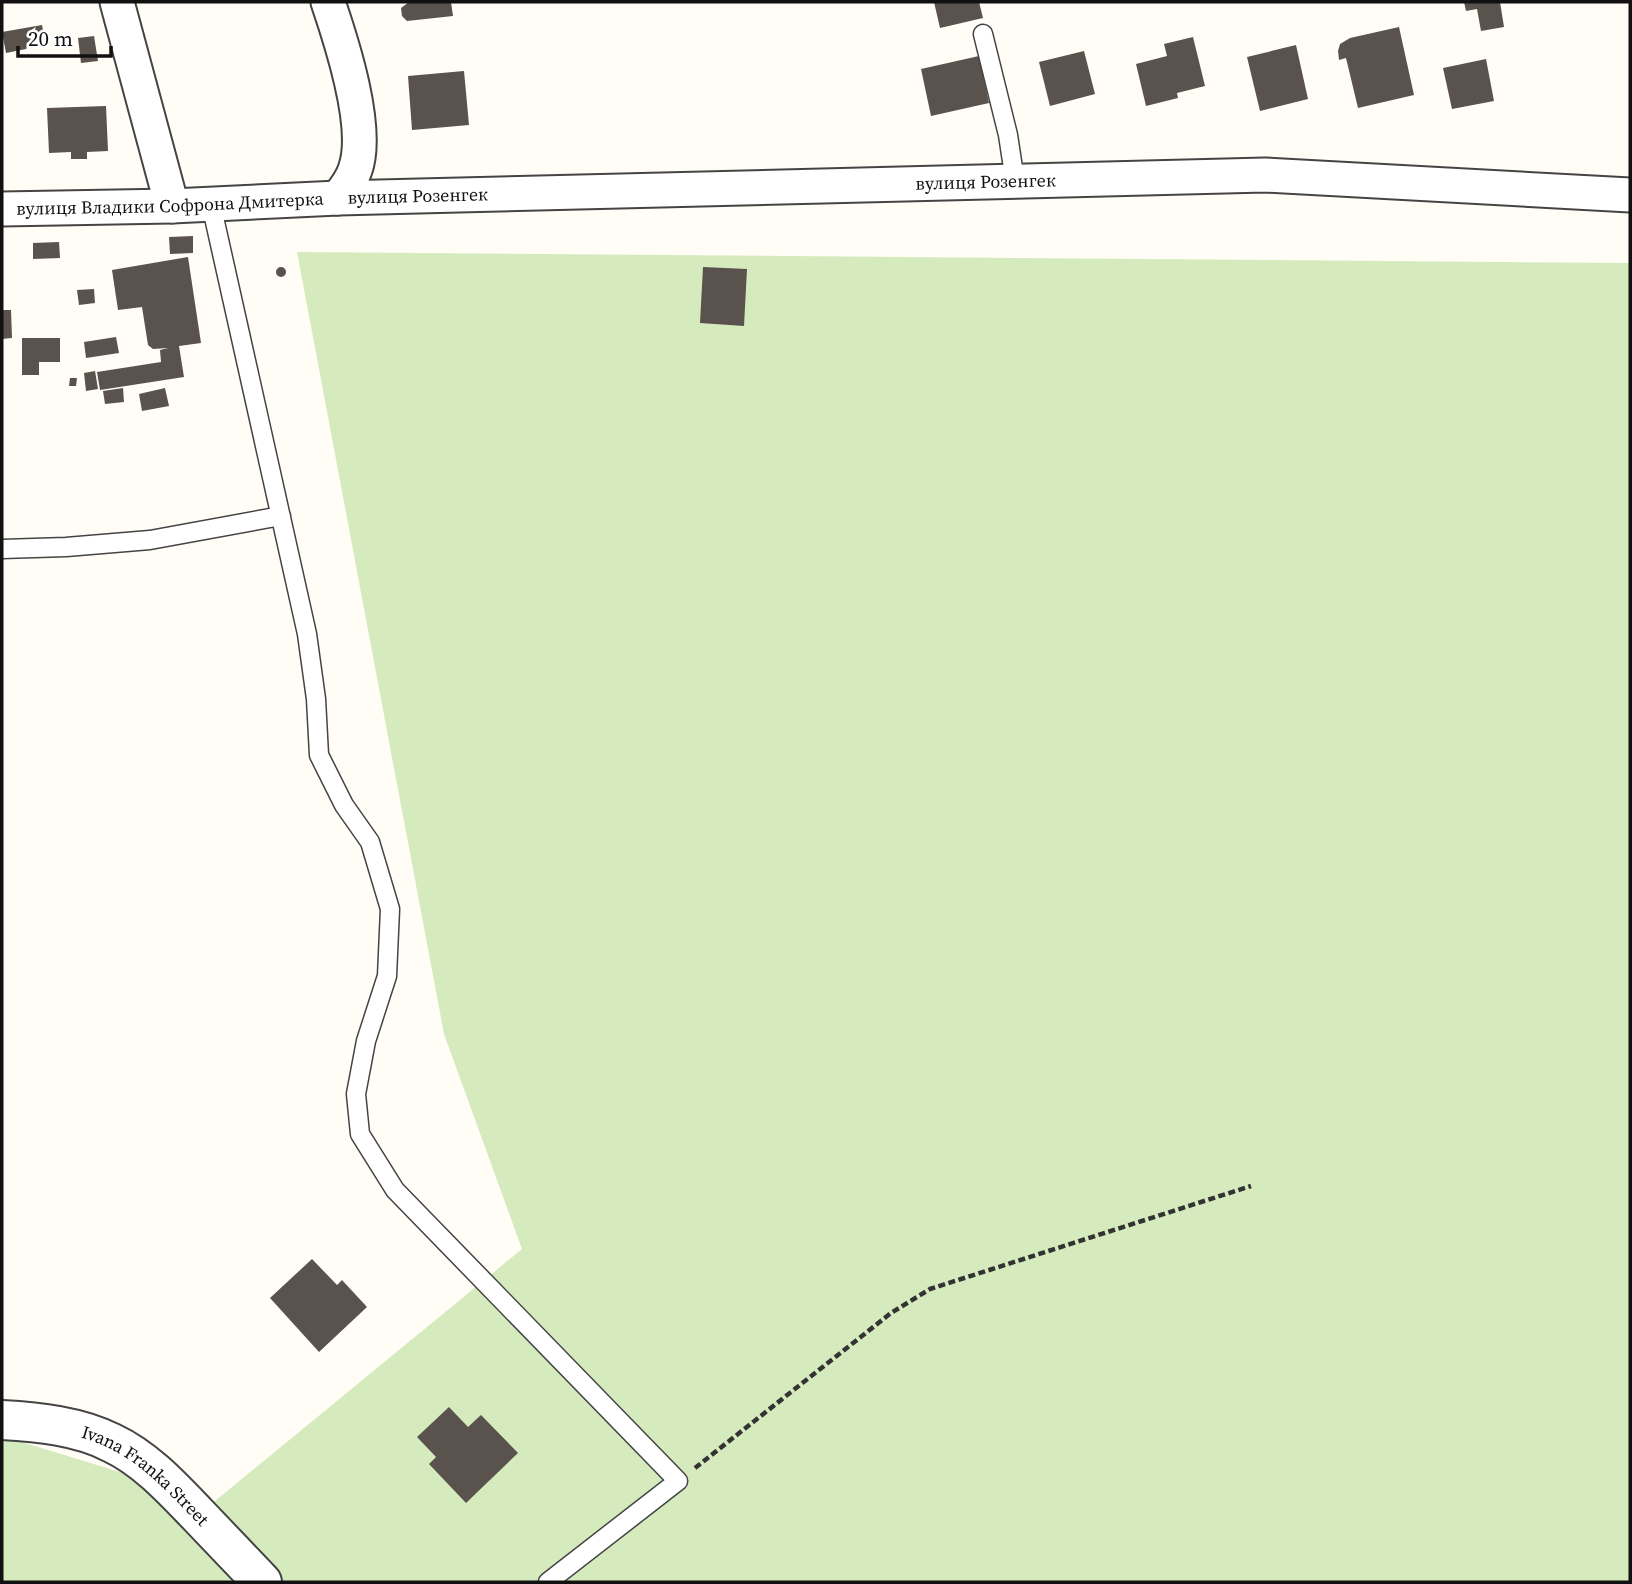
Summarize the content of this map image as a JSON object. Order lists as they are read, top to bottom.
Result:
{
  "streets": {
    "street": ["вулиця Розенгек", "вулиця Владики Софрона Дмитерка", "Ivana Franka Street"]
  },
  "crossings": [
    ["вулиця Розенгек", "вулиця Владики Софрона Дмитерка"]
  ],
  "scale_bar": "20 m"
}
